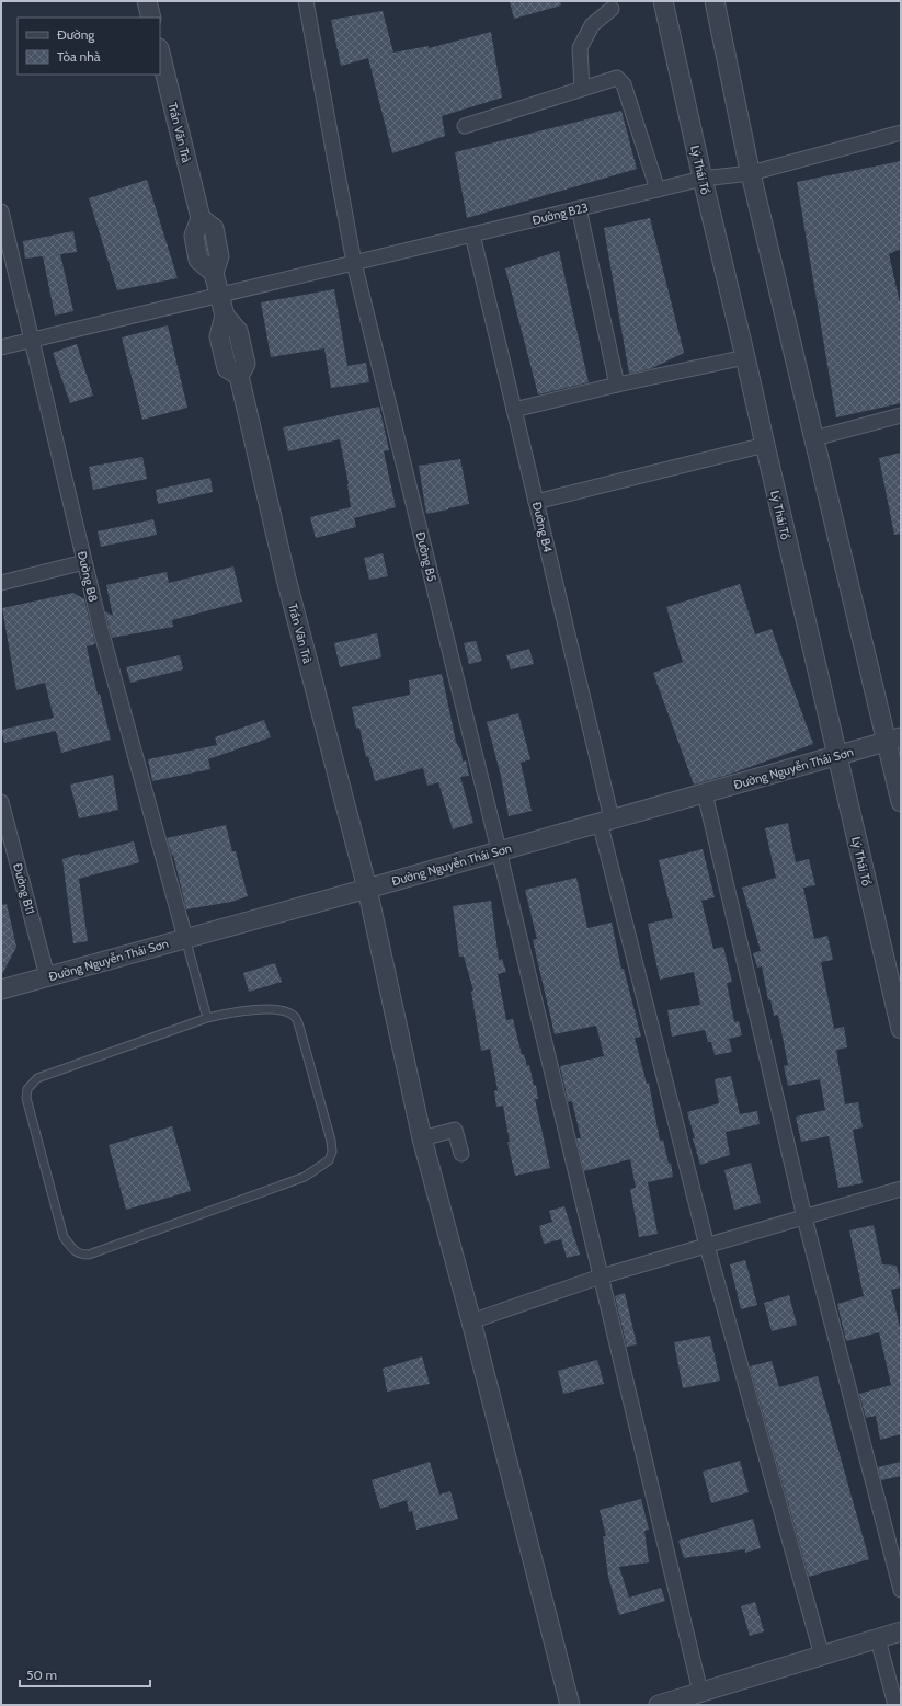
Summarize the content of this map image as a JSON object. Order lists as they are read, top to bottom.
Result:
{
  "streets": {
    "street": [
      "Trần Văn Trà",
      "Lý Thái Tổ",
      "Đường B23",
      "Đường B4",
      "Đường B5",
      "Đường B8",
      "Đường Nguyễn Thái Sơn",
      "Đường B11"
    ]
  },
  "crossings": [
    ["Trần Văn Trà", "Đường B23"],
    ["Trần Văn Trà", "Đường Nguyễn Thái Sơn"],
    ["Lý Thái Tổ", "Đường B23"],
    ["Lý Thái Tổ", "Đường Nguyễn Thái Sơn"],
    ["Đường B23", "Đường B4"],
    ["Đường B23", "Đường B5"],
    ["Đường B23", "Đường B8"],
    ["Đường B4", "Đường Nguyễn Thái Sơn"],
    ["Đường B5", "Đường Nguyễn Thái Sơn"],
    ["Đường B8", "Đường Nguyễn Thái Sơn"],
    ["Đường Nguyễn Thái Sơn", "Đường B11"]
  ],
  "legend": ["Đường", "Tòa nhà"],
  "scale_bar": "50 m"
}
